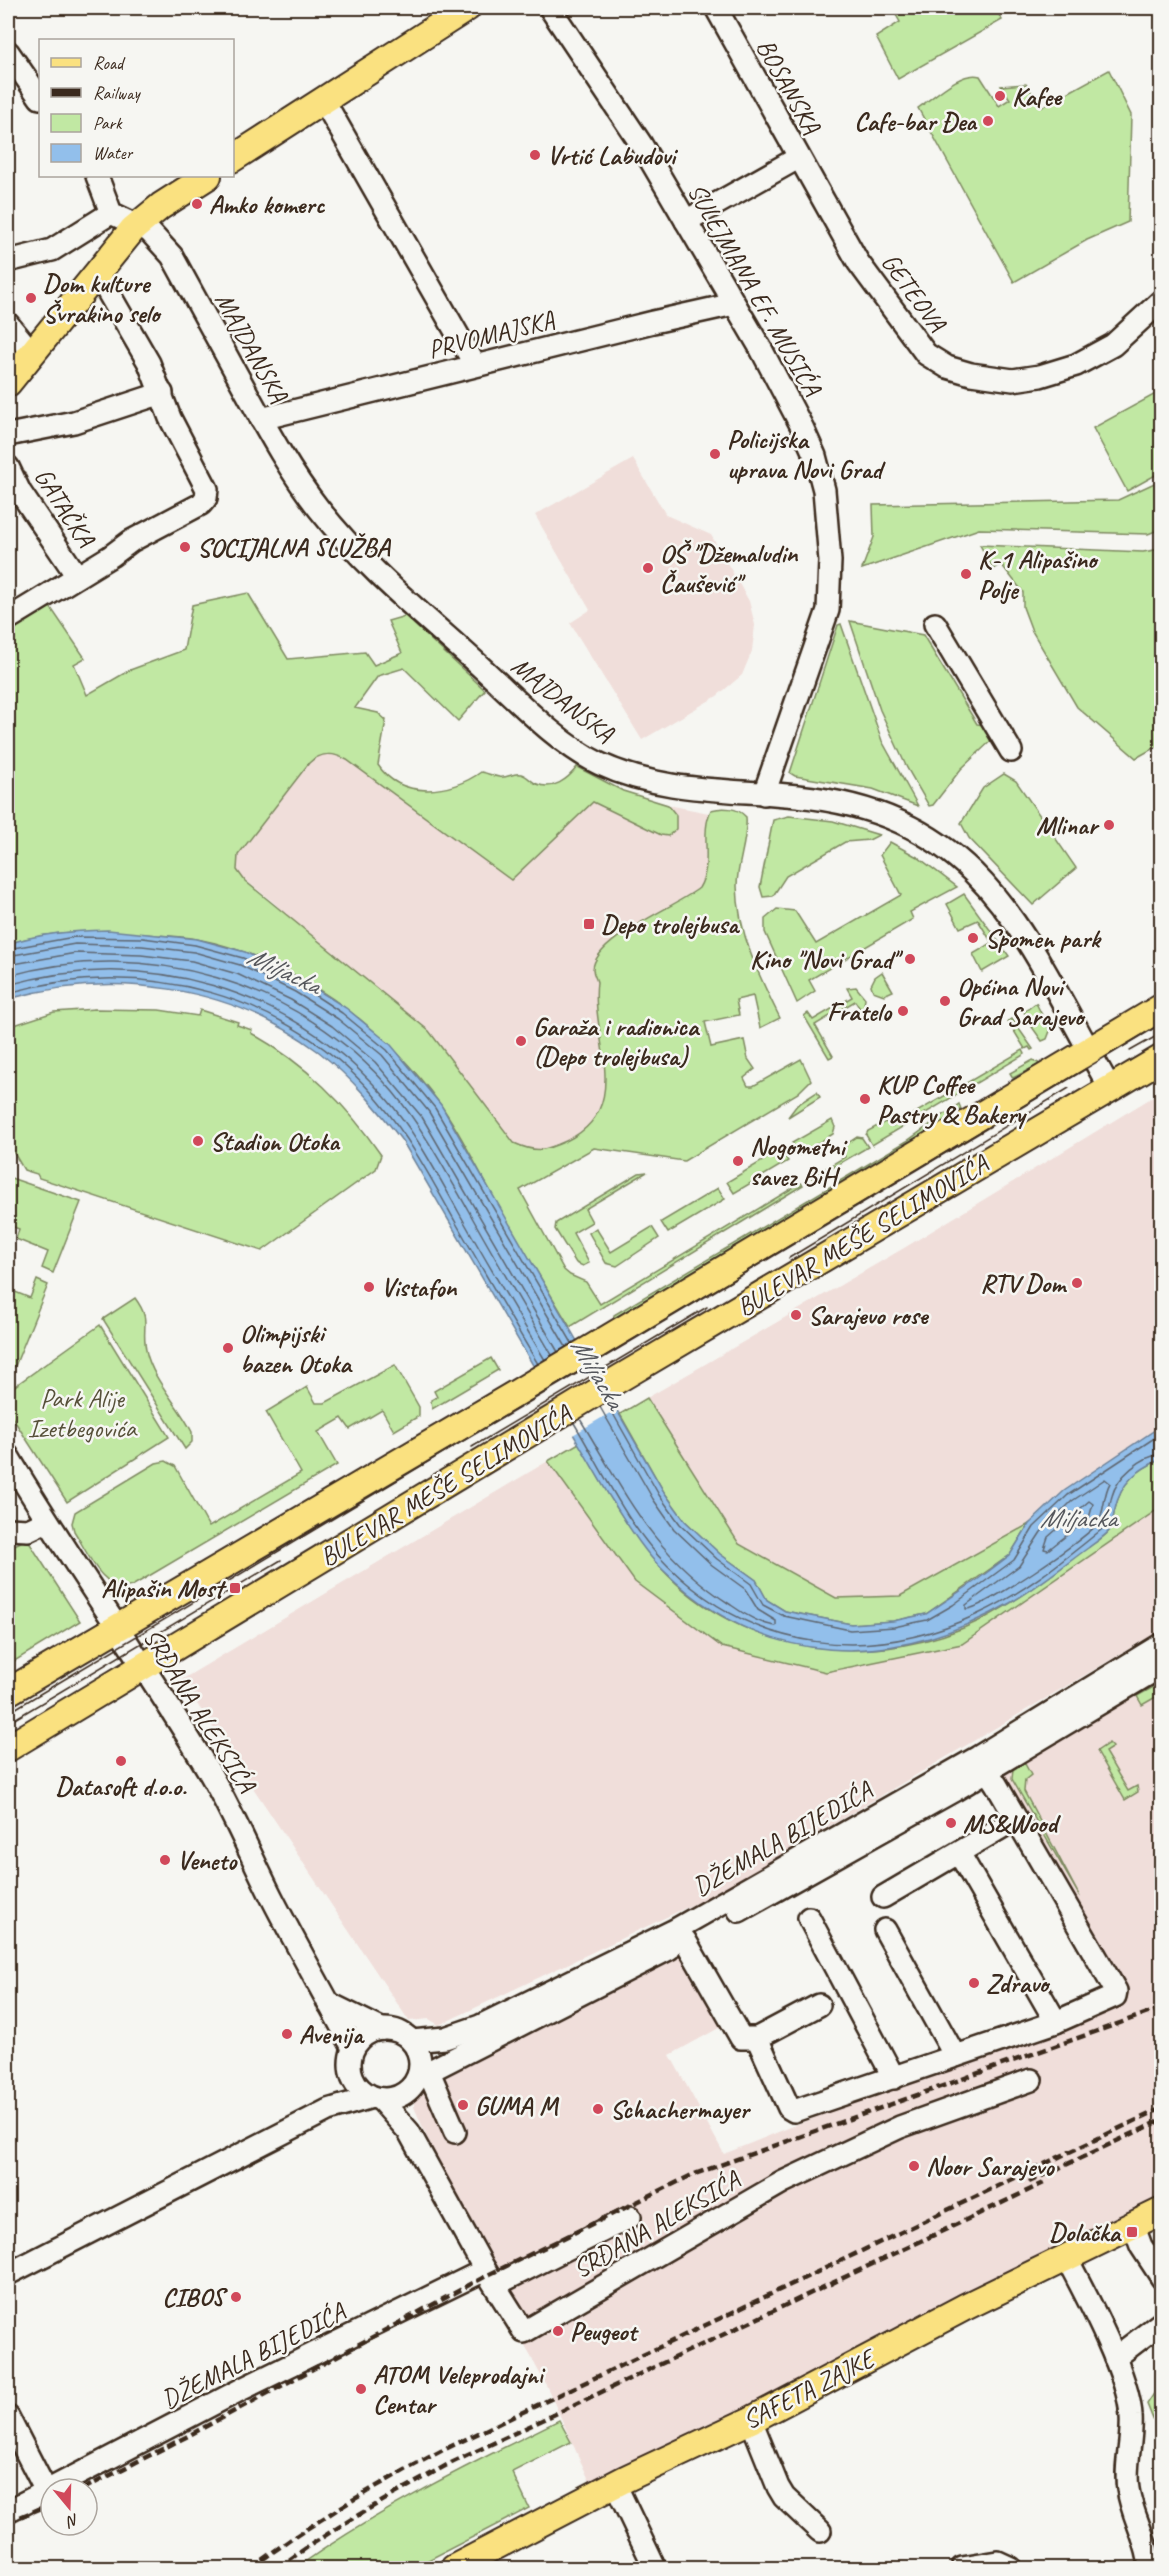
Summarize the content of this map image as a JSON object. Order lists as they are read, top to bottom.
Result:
{
  "streets": {
    "main road": ["BULEVAR MEŠE SELIMOVIĆA", "SAFETA ZAJKE"],
    "street": [
      "BOSANSKA",
      "SULEJMANA EF. MUSIĆA",
      "GETEOVA",
      "PRVOMAJSKA",
      "MAJDANSKA",
      "GATAČKA",
      "SRĐANA ALEKSIĆA",
      "DŽEMALA BIJEDIĆA"
    ]
  },
  "crossings": [
    ["BOSANSKA", "GETEOVA"],
    ["SULEJMANA EF. MUSIĆA", "PRVOMAJSKA"],
    ["SULEJMANA EF. MUSIĆA", "MAJDANSKA"],
    ["PRVOMAJSKA", "MAJDANSKA"],
    ["MAJDANSKA", "BULEVAR MEŠE SELIMOVIĆA"],
    ["BULEVAR MEŠE SELIMOVIĆA", "SRĐANA ALEKSIĆA"],
    ["SRĐANA ALEKSIĆA", "DŽEMALA BIJEDIĆA"]
  ],
  "water": ["Miljacka"],
  "parks": ["Park Alije Izetbegovića"],
  "places": {
    "other": [
      "Kafee",
      "Cafe-bar Đea",
      "Vrtić Labudovi",
      "Amko komerc",
      "Dom kulture Švrakino selo",
      "Policijska uprava Novi Grad",
      "SOCIJALNA SLUŽBA",
      "OŠ \"Džemaludin Čaušević\"",
      "K-1 Alipašino Polje",
      "Mlinar",
      "Spomen park",
      "Kino \"Novi Grad\"",
      "Općina Novi Grad Sarajevo",
      "Fratelo",
      "Garaža i radionica (Depo trolejbusa)",
      "KUP Coffee Pastry & Bakery",
      "Stadion Otoka",
      "Nogometni savez BiH",
      "RTV Dom",
      "Vistafon",
      "Sarajevo rose",
      "Olimpijski bazen Otoka",
      "Datasoft d.o.o.",
      "MS&Wood",
      "Veneto",
      "Zdravo",
      "Avenija",
      "GUMA M",
      "Schachermayer",
      "Noor Sarajevo",
      "CIBOS",
      "Peugeot",
      "ATOM Veleprodajni Centar"
    ],
    "transit": ["Depo trolejbusa", "Alipašin Most", "Dolačka"]
  },
  "legend": [
    "Road",
    "Railway",
    "Park",
    "Water"
  ],
  "north": "bottom"
}
